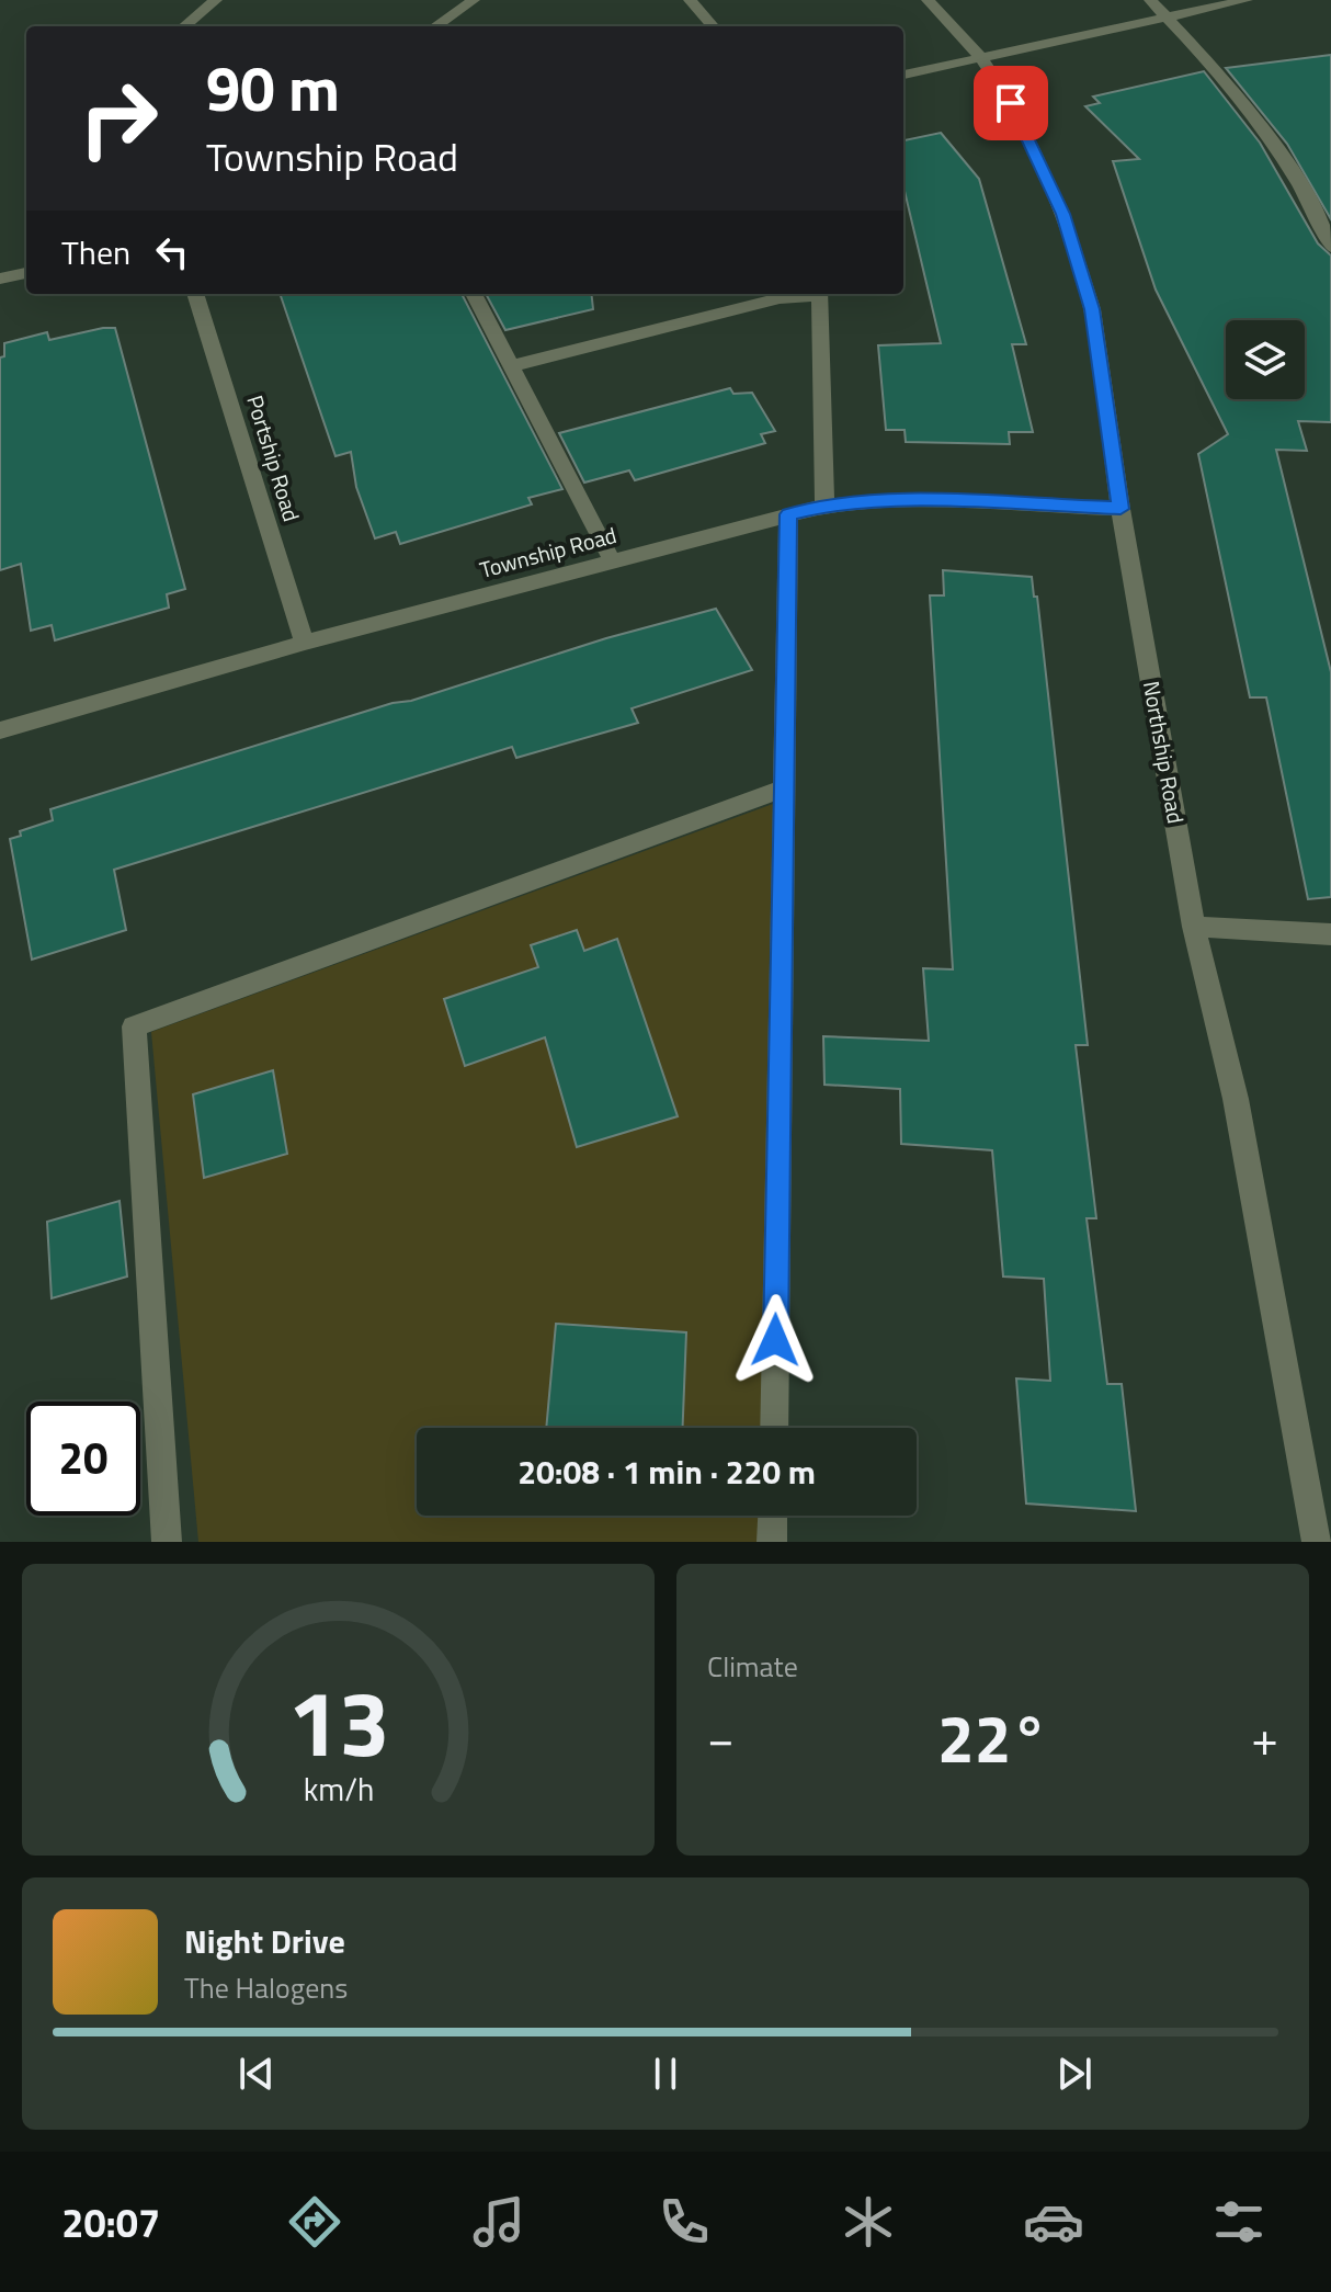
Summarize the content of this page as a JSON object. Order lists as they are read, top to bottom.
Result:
{
  "streets": {
    "street": ["Portship Road", "Township Road", "Northship Road"]
  },
  "crossings": [
    ["Portship Road", "Township Road"],
    ["Township Road", "Northship Road"]
  ],
  "page": {
    "turn": ["90 m", "Township Road"],
    "then": "Then",
    "limit": "20",
    "trip": "20:08 · 1 min · 220 m",
    "tile": "Climate",
    "heat": ["−", "22°", "+"],
    "song": ["Night Drive", "The Halogens"],
    "tabs": "20:07",
    "gauge": ["13", "km/h"]
  }
}
